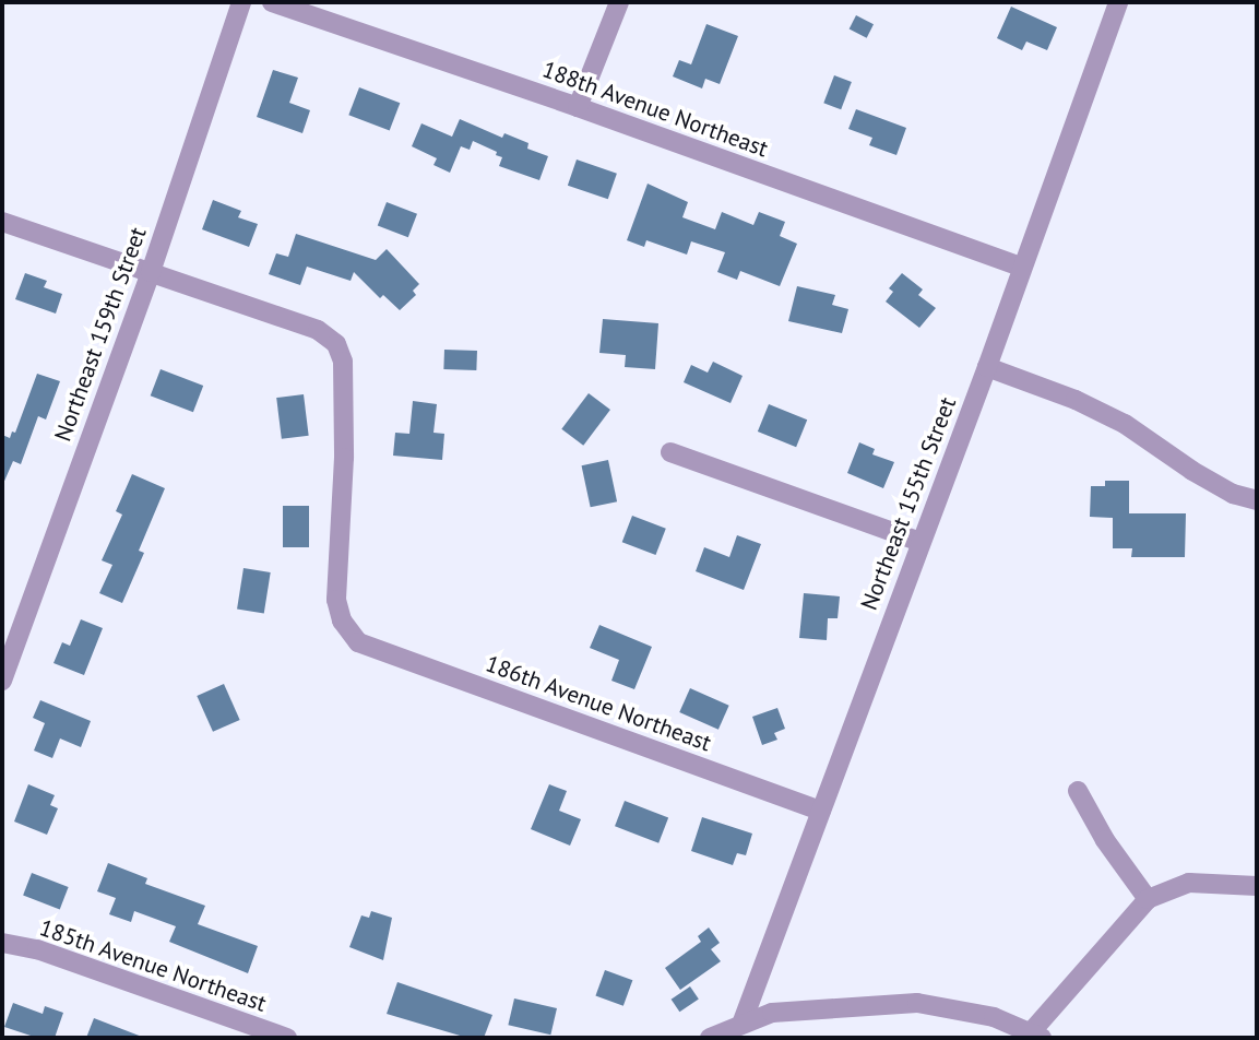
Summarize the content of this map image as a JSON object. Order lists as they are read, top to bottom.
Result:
{
  "streets": {
    "street": [
      "188th Avenue Northeast",
      "Northeast 159th Street",
      "Northeast 155th Street",
      "186th Avenue Northeast",
      "185th Avenue Northeast"
    ]
  },
  "crossings": [
    ["188th Avenue Northeast", "Northeast 155th Street"],
    ["Northeast 159th Street", "186th Avenue Northeast"],
    ["Northeast 155th Street", "186th Avenue Northeast"]
  ]
}
